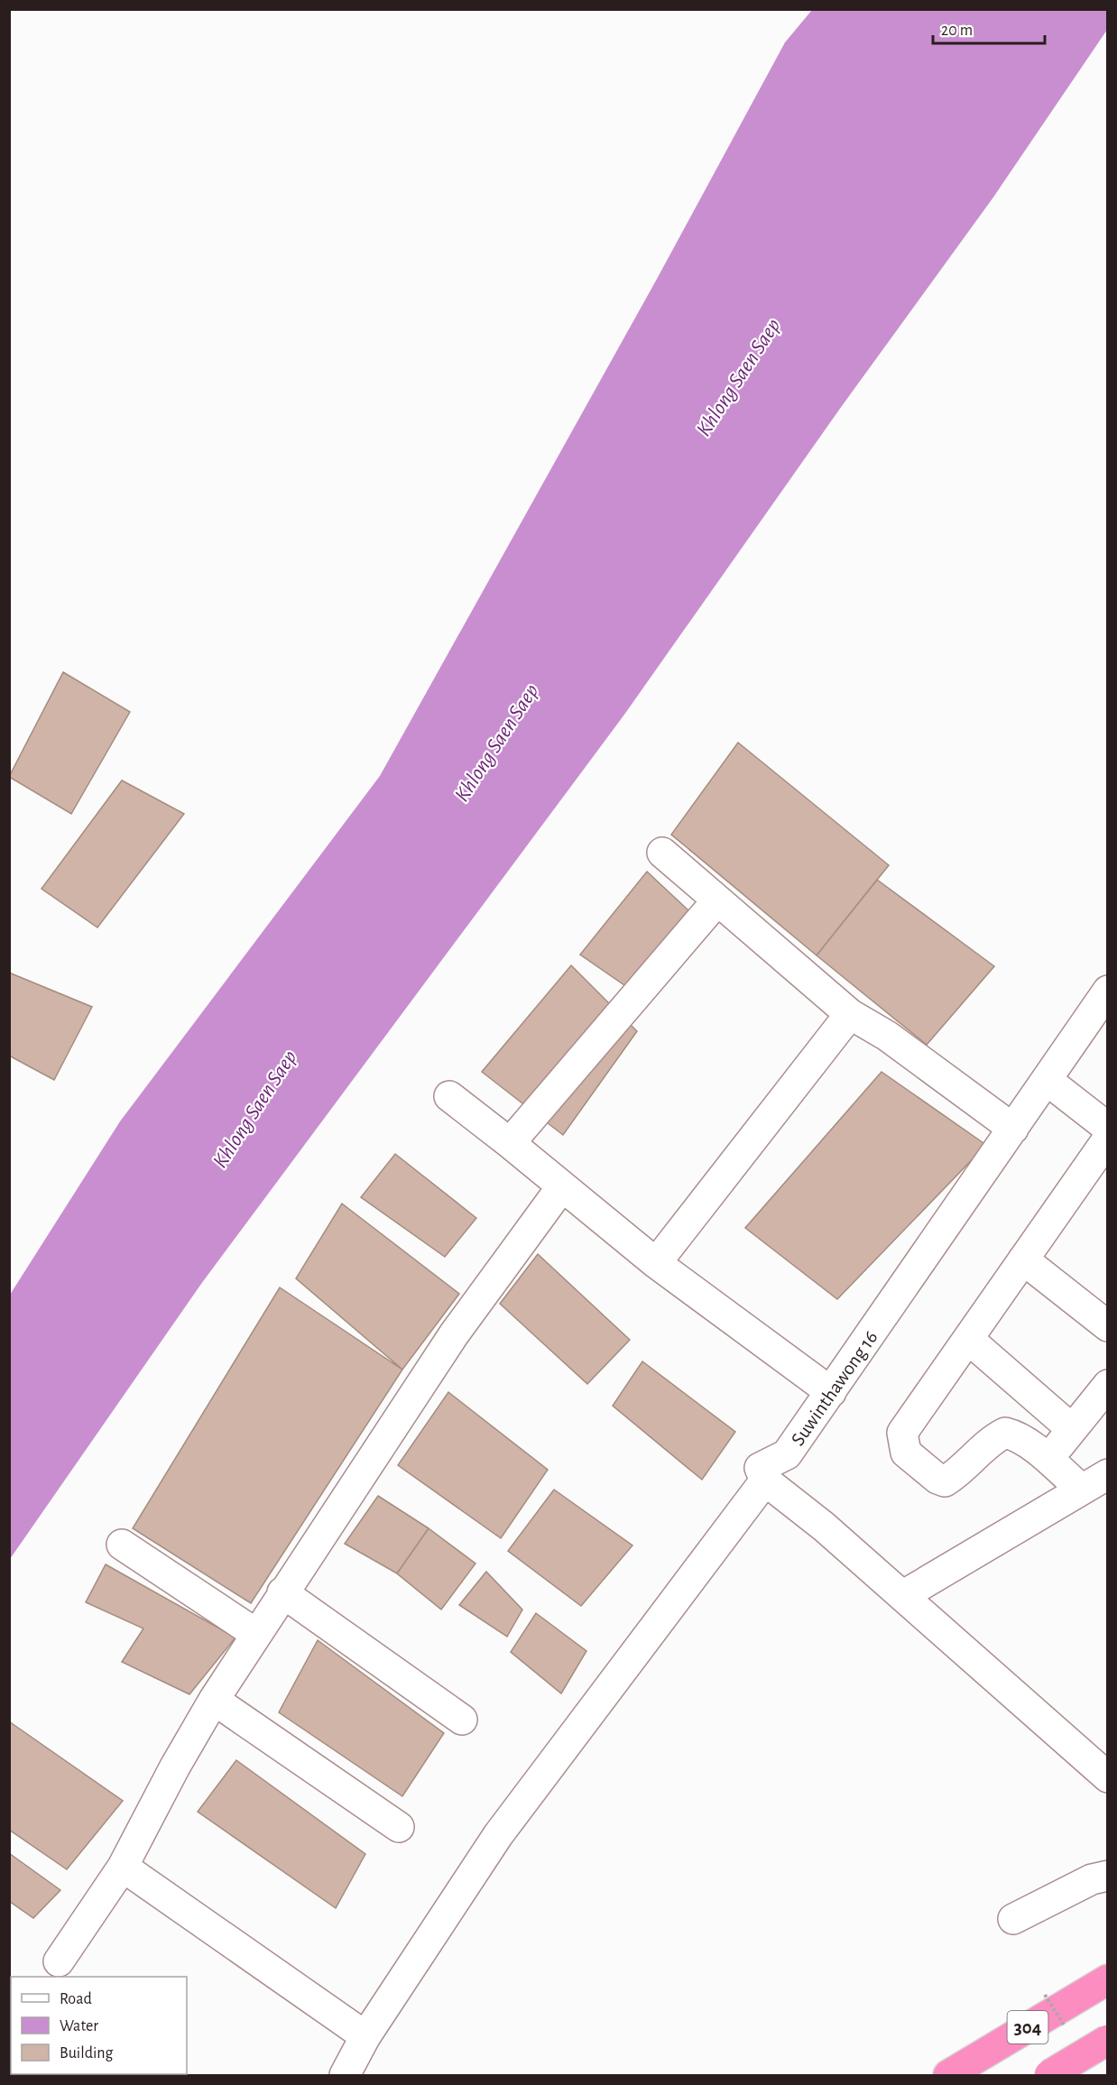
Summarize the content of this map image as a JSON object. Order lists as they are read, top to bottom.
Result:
{
  "streets": {
    "highway": ["304"],
    "street": ["Suwinthawong 16"]
  },
  "water": ["Khlong Saen Saep"],
  "legend": ["Road", "Water", "Building"],
  "scale_bar": "20 m"
}
